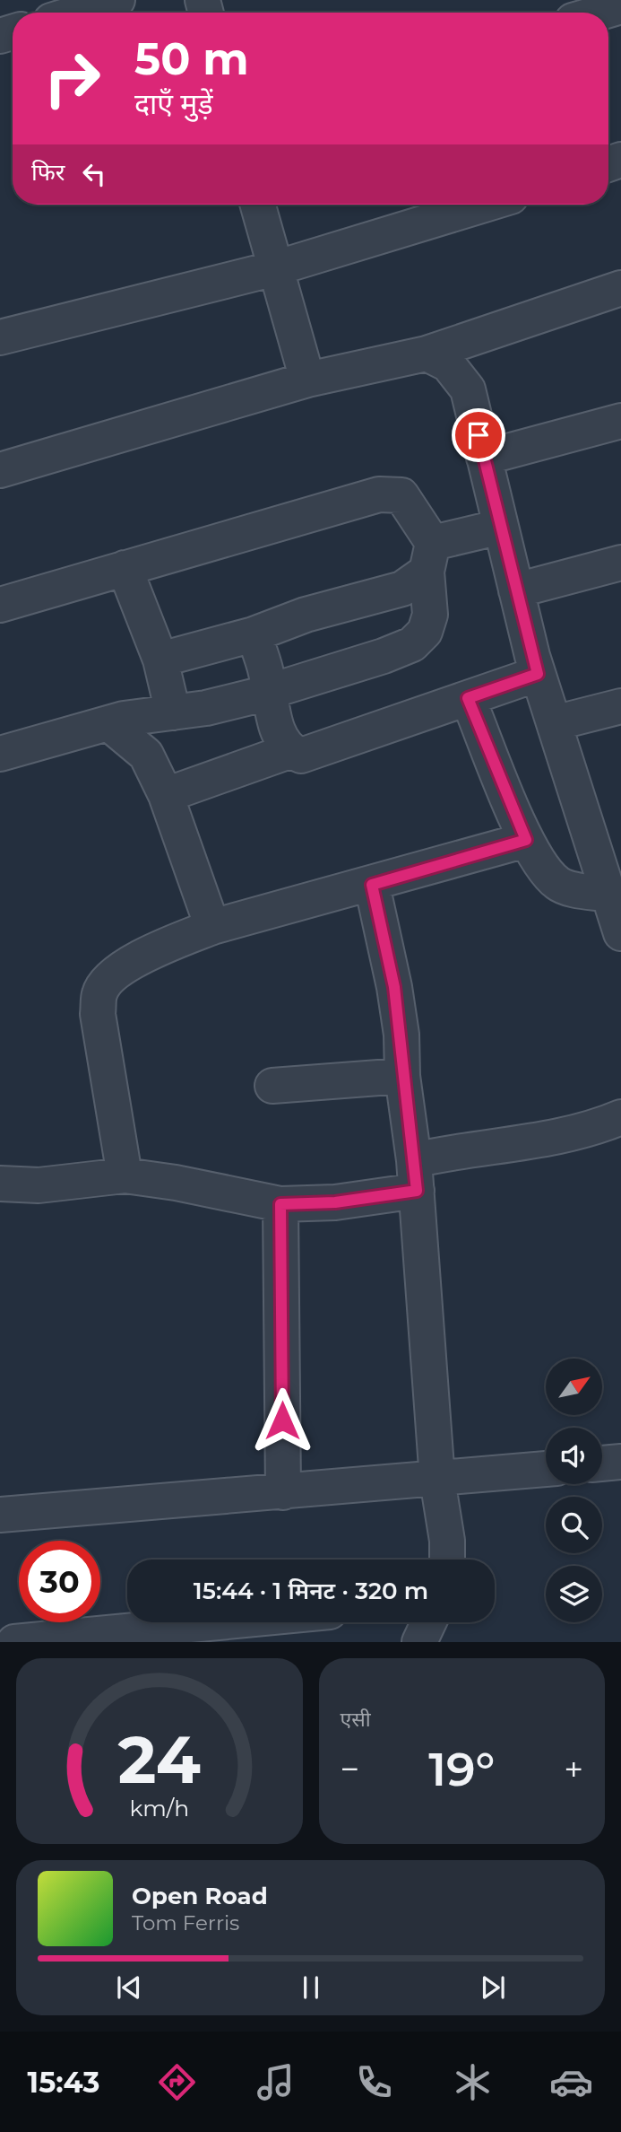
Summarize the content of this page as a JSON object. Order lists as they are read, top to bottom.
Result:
{
  "north": "top right",
  "page": {
    "turn": ["50 m", "दाएँ मुड़ें"],
    "then": "फिर",
    "limit": "30",
    "trip": "15:44 · 1 मिनट · 320 m",
    "tile": "एसी",
    "heat": ["−", "19°", "+"],
    "song": ["Open Road", "Tom Ferris"],
    "tabs": "15:43",
    "gauge": ["24", "km/h"]
  }
}
